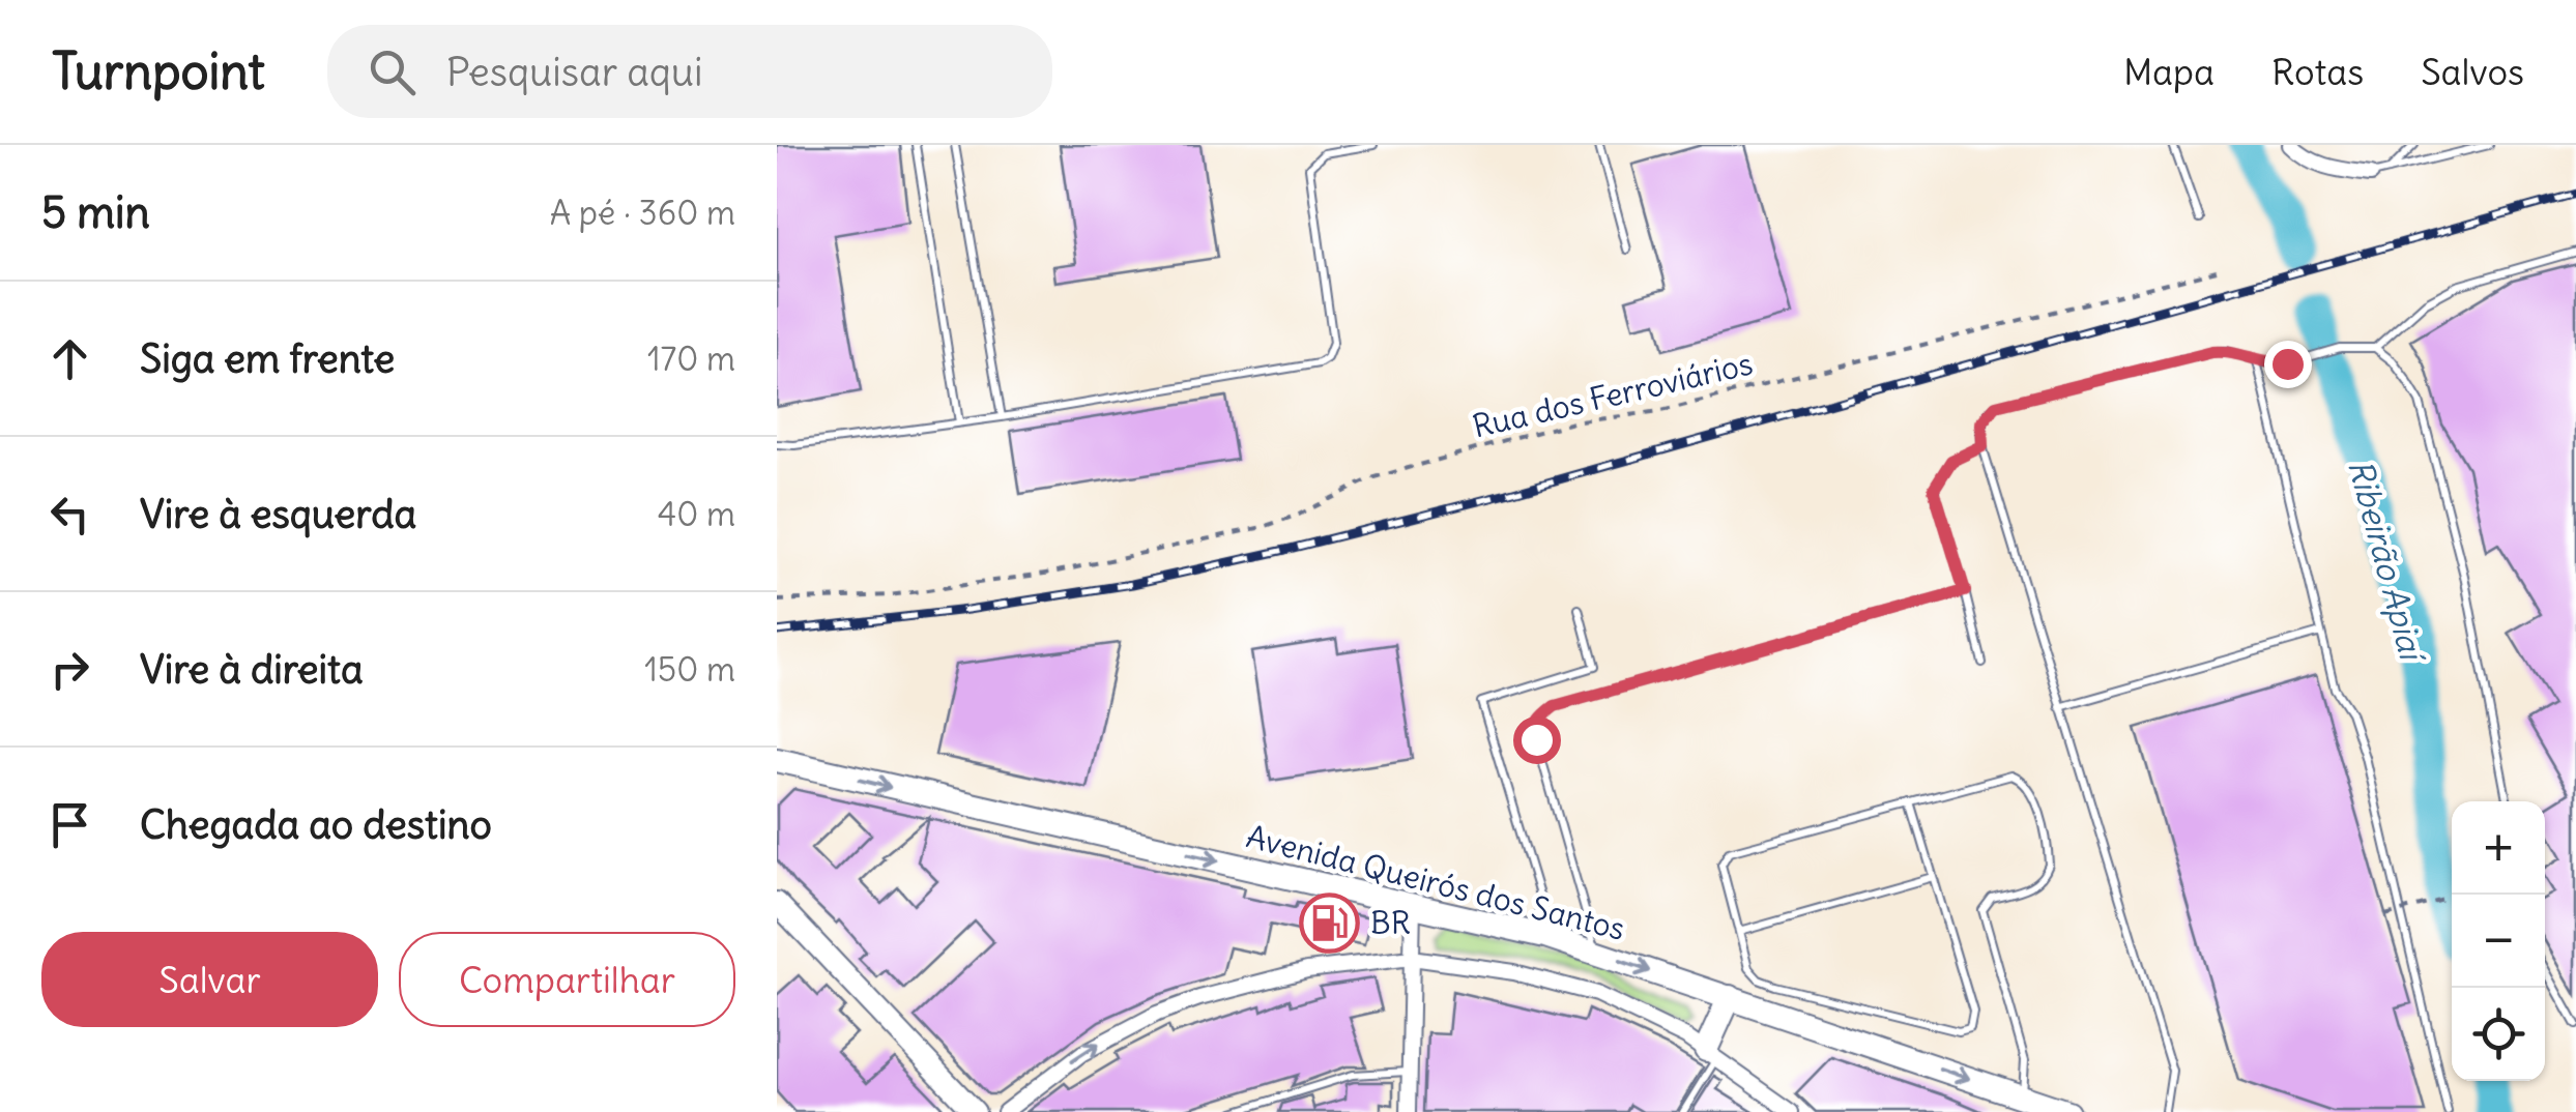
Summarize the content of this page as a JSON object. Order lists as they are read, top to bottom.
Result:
{
  "streets": {
    "main road": ["Avenida Queirós dos Santos"],
    "path": ["Rua dos Ferroviários"]
  },
  "one_way": ["Avenida Queirós dos Santos"],
  "water": ["Ribeirão Apiaí"],
  "places": {
    "fuel station": ["BR"]
  },
  "page": {
    "header": "Turnpoint",
    "search": "Pesquisar aqui",
    "nav": ["Mapa", "Rotas", "Salvos"],
    "heading": ["5 min", "A pé · 360 m"],
    "list": [
      ["Siga em frente", "170 m"],
      ["Vire à esquerda", "40 m"],
      ["Vire à direita", "150 m"],
      "Chegada ao destino"
    ],
    "map_buttons": ["+", "−"],
    "buttons": ["Salvar", "Compartilhar"]
  }
}
